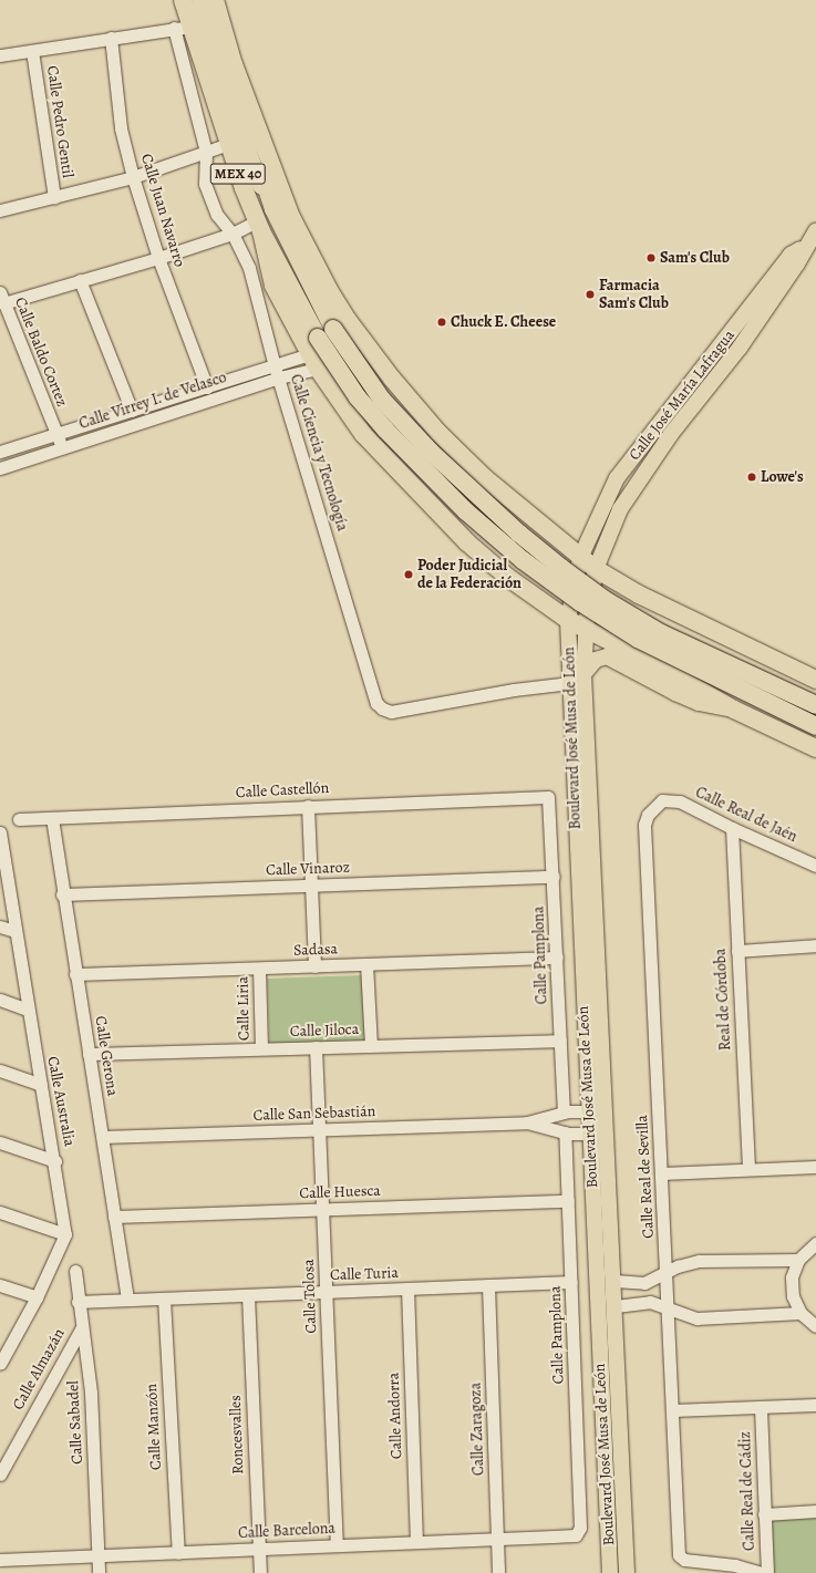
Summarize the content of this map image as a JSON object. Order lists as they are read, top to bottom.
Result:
{
  "streets": {
    "highway": ["MEX 40"],
    "main road": ["Calle José María Lafragua", "Boulevard José Musa de León"],
    "street": [
      "Calle Pedro Gentil",
      "Calle Juan Navarro",
      "Calle Baldo Cortez",
      "Calle Virrey I. de Velasco",
      "Calle Ciencia y Tecnología",
      "Calle Castellón",
      "Calle Real de Jaén",
      "Calle Vinaroz",
      "Sadasa",
      "Calle Pamplona",
      "Real de Córdoba",
      "Calle Liria",
      "Calle Jiloca",
      "Calle Gerona",
      "Calle Australia",
      "Calle San Sebastián",
      "Calle Real de Sevilla",
      "Calle Huesca",
      "Calle Turia",
      "Calle Tolosa",
      "Calle Almazán",
      "Calle Andorra",
      "Calle Sabadel",
      "Calle Manzón",
      "Calle Zaragoza",
      "Roncesvalles",
      "Calle Real de Cádiz",
      "Calle Barcelona"
    ]
  },
  "crossings": [
    ["MEX 40", "Calle Ciencia y Tecnología"],
    ["Calle Juan Navarro", "Calle Virrey I. de Velasco"],
    ["Calle Baldo Cortez", "Calle Virrey I. de Velasco"],
    ["Calle José María Lafragua", "Boulevard José Musa de León"],
    ["Calle Virrey I. de Velasco", "Calle Ciencia y Tecnología"],
    ["Calle Ciencia y Tecnología", "Boulevard José Musa de León"],
    ["Boulevard José Musa de León", "Calle San Sebastián"],
    ["Calle Castellón", "Calle Pamplona"],
    ["Calle Castellón", "Calle Gerona"],
    ["Calle Real de Jaén", "Real de Córdoba"],
    ["Calle Real de Jaén", "Calle Real de Sevilla"],
    ["Calle Vinaroz", "Calle Pamplona"],
    ["Calle Vinaroz", "Calle Gerona"],
    ["Sadasa", "Calle Pamplona"],
    ["Sadasa", "Calle Liria"],
    ["Sadasa", "Calle Gerona"],
    ["Calle Pamplona", "Calle Jiloca"],
    ["Calle Pamplona", "Calle San Sebastián"],
    ["Calle Pamplona", "Calle Huesca"],
    ["Calle Pamplona", "Calle Turia"],
    ["Calle Pamplona", "Calle Barcelona"],
    ["Calle Liria", "Calle Jiloca"],
    ["Calle Jiloca", "Calle Gerona"],
    ["Calle Jiloca", "Calle Tolosa"],
    ["Calle Gerona", "Calle San Sebastián"],
    ["Calle Gerona", "Calle Huesca"],
    ["Calle Gerona", "Calle Turia"],
    ["Calle San Sebastián", "Calle Tolosa"],
    ["Calle Huesca", "Calle Tolosa"],
    ["Calle Turia", "Calle Tolosa"],
    ["Calle Turia", "Calle Andorra"],
    ["Calle Turia", "Calle Sabadel"],
    ["Calle Turia", "Calle Manzón"],
    ["Calle Turia", "Calle Zaragoza"],
    ["Calle Turia", "Roncesvalles"],
    ["Calle Tolosa", "Calle Barcelona"],
    ["Calle Almazán", "Calle Sabadel"],
    ["Calle Andorra", "Calle Barcelona"],
    ["Calle Sabadel", "Calle Barcelona"],
    ["Calle Manzón", "Calle Barcelona"],
    ["Calle Zaragoza", "Calle Barcelona"],
    ["Roncesvalles", "Calle Barcelona"]
  ],
  "places": [
    "Sam's Club",
    "Farmacia Sam's Club",
    "Chuck E. Cheese",
    "Lowe's",
    "Poder Judicial de la Federación"
  ]
}
